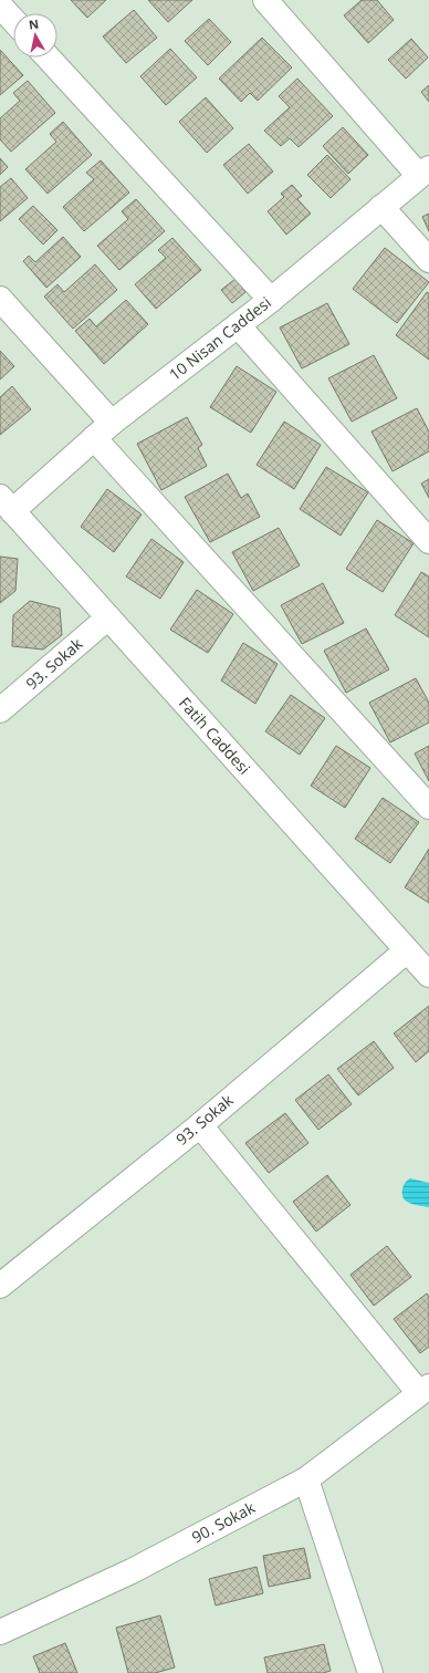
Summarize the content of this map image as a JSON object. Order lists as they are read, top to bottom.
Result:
{
  "streets": {
    "street": [
      "10 Nisan Caddesi",
      "93. Sokak",
      "Fatih Caddesi",
      "90. Sokak"
    ]
  },
  "crossings": [
    ["10 Nisan Caddesi", "Fatih Caddesi"],
    ["93. Sokak", "Fatih Caddesi"]
  ],
  "north": "top"
}
